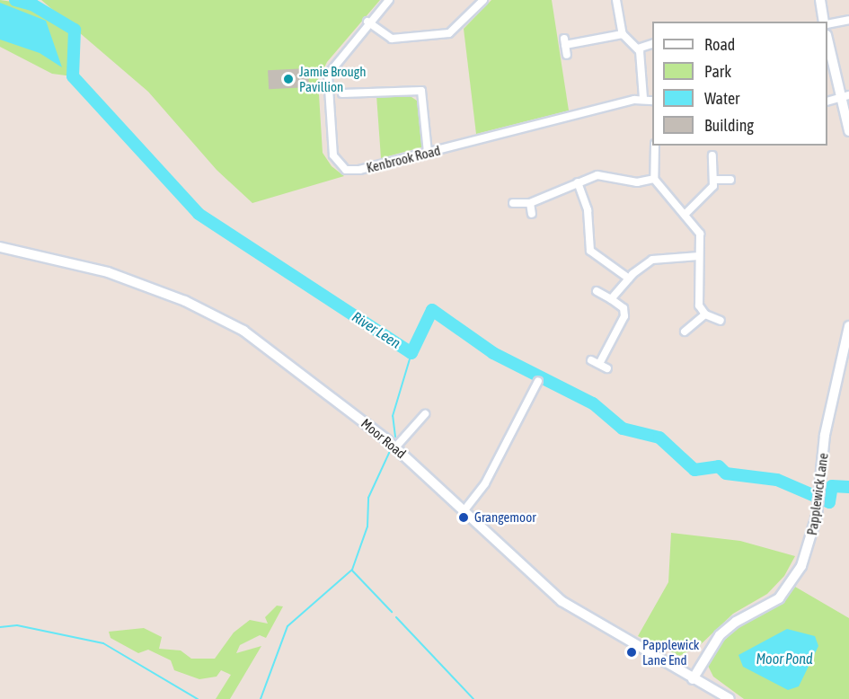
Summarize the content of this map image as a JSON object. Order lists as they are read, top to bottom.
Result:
{
  "streets": {
    "main road": ["Moor Road", "Papplewick Lane"],
    "street": ["Kenbrook Road"]
  },
  "crossings": [
    ["Moor Road", "Papplewick Lane"]
  ],
  "water": ["River Leen", "Moor Pond"],
  "places": ["Jamie Brough Pavillion", "Grangemoor", "Papplewick Lane End"],
  "legend": [
    "Road",
    "Park",
    "Water",
    "Building"
  ]
}
